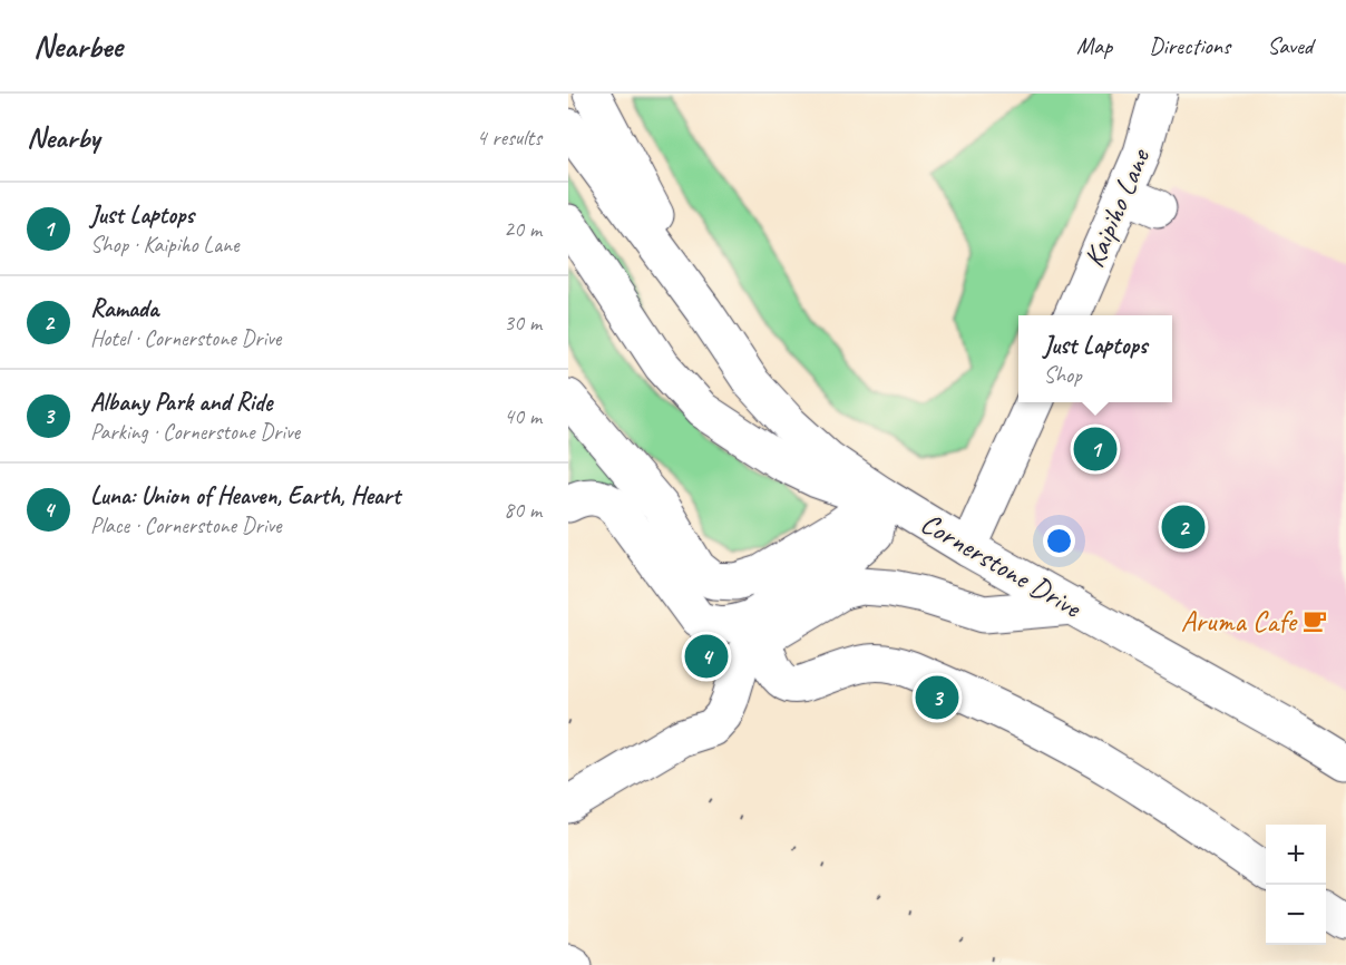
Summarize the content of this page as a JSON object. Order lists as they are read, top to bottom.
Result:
{
  "streets": {
    "street": ["Kaipiho Lane", "Cornerstone Drive"]
  },
  "places": {
    "cafe": ["Aruma Cafe"]
  },
  "page": {
    "header": "Nearbee",
    "nav": ["Map", "Directions", "Saved"],
    "heading": ["Nearby", "4 results"],
    "list": [
      {
        "mark": "1",
        "name": "Just Laptops",
        "note": "Shop · Kaipiho Lane",
        "value": "20 m"
      },
      {
        "mark": "2",
        "name": "Ramada",
        "note": "Hotel · Cornerstone Drive",
        "value": "30 m"
      },
      {
        "mark": "3",
        "name": "Albany Park and Ride",
        "note": "Parking · Cornerstone Drive",
        "value": "40 m"
      },
      {
        "mark": "4",
        "name": "Luna: Union of Heaven, Earth, Heart",
        "note": "Place · Cornerstone Drive",
        "value": "80 m"
      }
    ],
    "popup": ["Just Laptops", "Shop"],
    "pins": [
      "1",
      "2",
      "4",
      "3"
    ],
    "map_buttons": ["+", "−"]
  }
}
